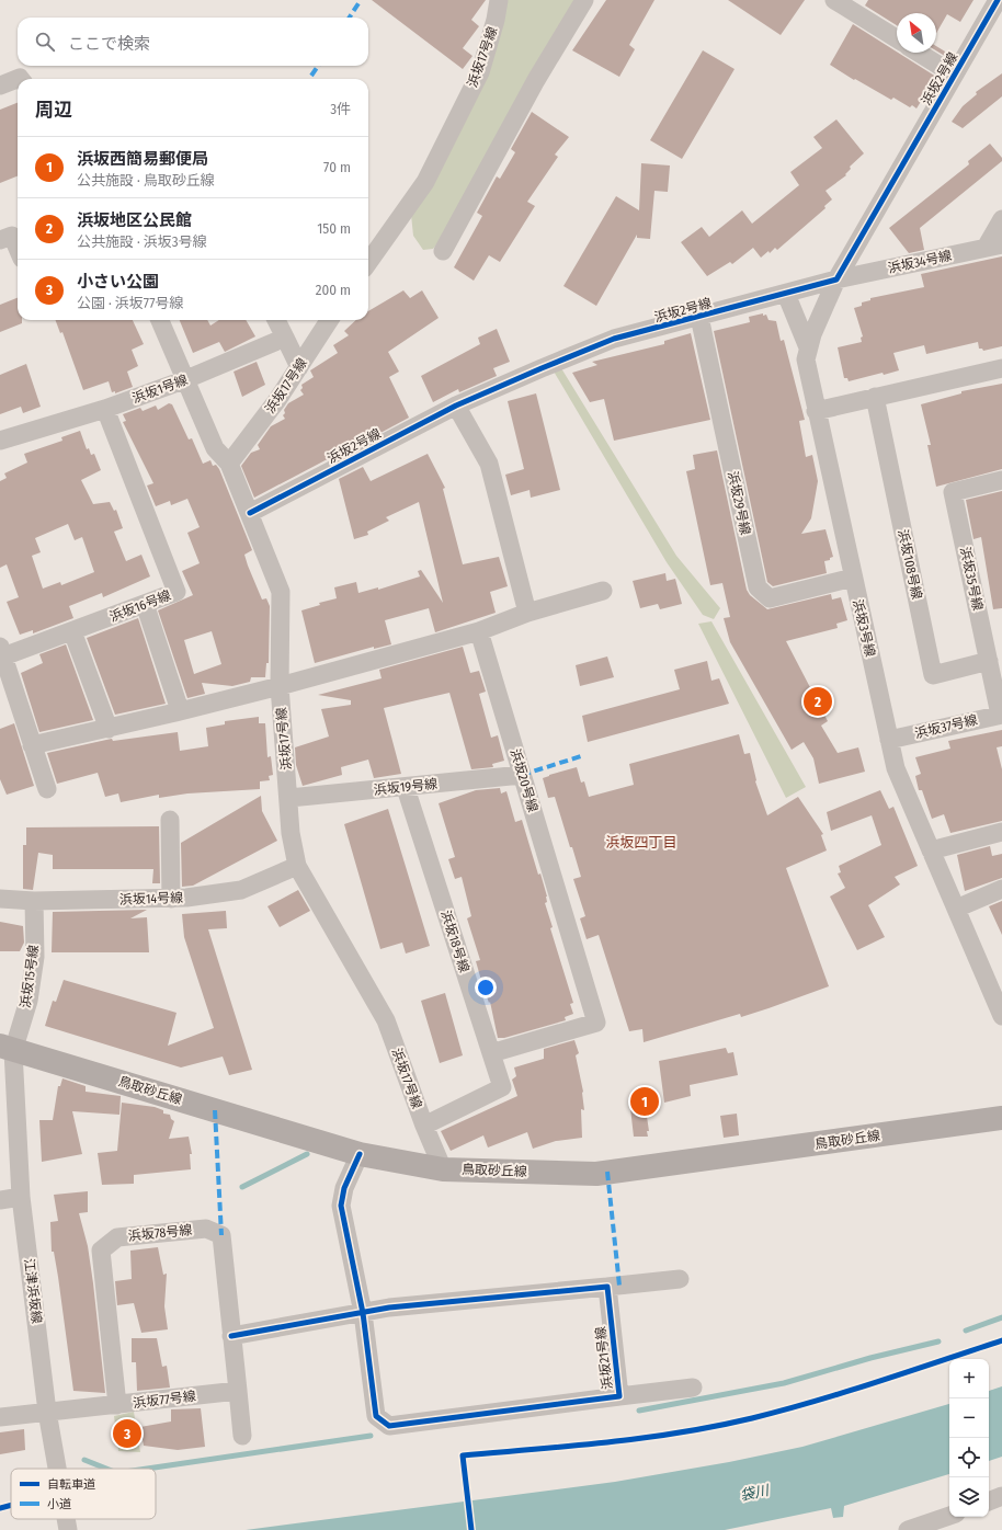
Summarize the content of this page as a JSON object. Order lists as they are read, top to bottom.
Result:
{
  "streets": {
    "main road": ["鳥取砂丘線"],
    "street": [
      "浜坂17号線",
      "浜坂2号線",
      "浜坂34号線",
      "浜坂1号線",
      "浜坂29号線",
      "浜坂108号線",
      "浜坂35号線",
      "浜坂16号線",
      "浜坂3号線",
      "浜坂37号線",
      "浜坂20号線",
      "浜坂19号線",
      "浜坂14号線",
      "浜坂18号線",
      "浜坂15号線",
      "浜坂78号線",
      "江津浜坂線",
      "浜坂21号線",
      "浜坂77号線"
    ]
  },
  "crossings": [
    ["浜坂17号線", "浜坂2号線"],
    ["浜坂17号線", "浜坂19号線"],
    ["浜坂17号線", "浜坂14号線"],
    ["浜坂17号線", "浜坂18号線"],
    ["浜坂17号線", "鳥取砂丘線"],
    ["浜坂2号線", "浜坂34号線"],
    ["浜坂2号線", "浜坂29号線"],
    ["浜坂1号線", "浜坂16号線"],
    ["浜坂29号線", "浜坂3号線"],
    ["浜坂108号線", "浜坂35号線"],
    ["浜坂35号線", "浜坂37号線"],
    ["浜坂3号線", "浜坂37号線"],
    ["浜坂20号線", "浜坂19号線"],
    ["浜坂20号線", "浜坂18号線"],
    ["浜坂19号線", "浜坂18号線"],
    ["浜坂14号線", "浜坂15号線"],
    ["浜坂15号線", "鳥取砂丘線"],
    ["浜坂15号線", "江津浜坂線"],
    ["鳥取砂丘線", "江津浜坂線"],
    ["鳥取砂丘線", "浜坂21号線"],
    ["浜坂78号線", "浜坂77号線"],
    ["江津浜坂線", "浜坂77号線"]
  ],
  "districts": ["浜坂四丁目"],
  "water": ["袋川"],
  "legend": ["自転車道", "小道"],
  "north": "top left",
  "page": {
    "search": "ここで検索",
    "heading": ["周辺", "3件"],
    "list": [
      {
        "mark": "1",
        "name": "浜坂西簡易郵便局",
        "note": "公共施設 · 鳥取砂丘線",
        "value": "70 m"
      },
      {
        "mark": "2",
        "name": "浜坂地区公民館",
        "note": "公共施設 · 浜坂3号線",
        "value": "150 m"
      },
      {
        "mark": "3",
        "name": "小さい公園",
        "note": "公園 · 浜坂77号線",
        "value": "200 m"
      }
    ],
    "pins": ["2", "1", "3"],
    "map_buttons": ["+", "−"]
  }
}
